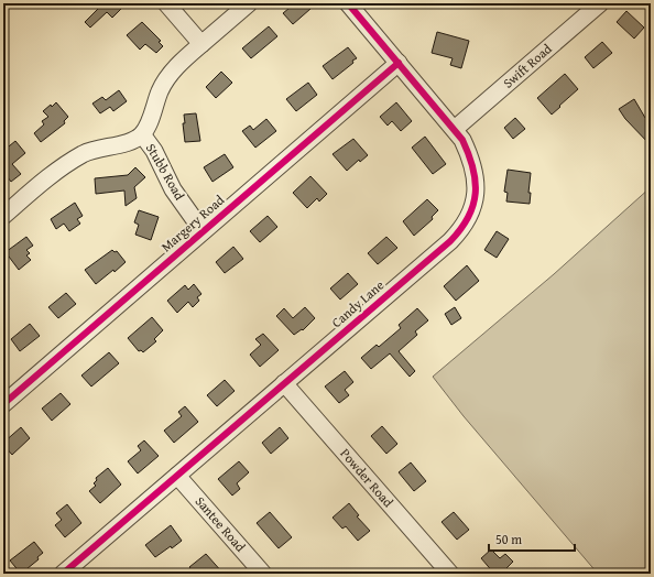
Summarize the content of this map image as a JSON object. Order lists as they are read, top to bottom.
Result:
{
  "streets": {
    "street": [
      "Swift Road",
      "Stubb Road",
      "Margery Road",
      "Candy Lane",
      "Powder Road",
      "Santee Road"
    ]
  },
  "crossings": [
    ["Swift Road", "Candy Lane"],
    ["Stubb Road", "Margery Road"],
    ["Margery Road", "Candy Lane"],
    ["Candy Lane", "Powder Road"],
    ["Candy Lane", "Santee Road"]
  ],
  "scale_bar": "50 m"
}
